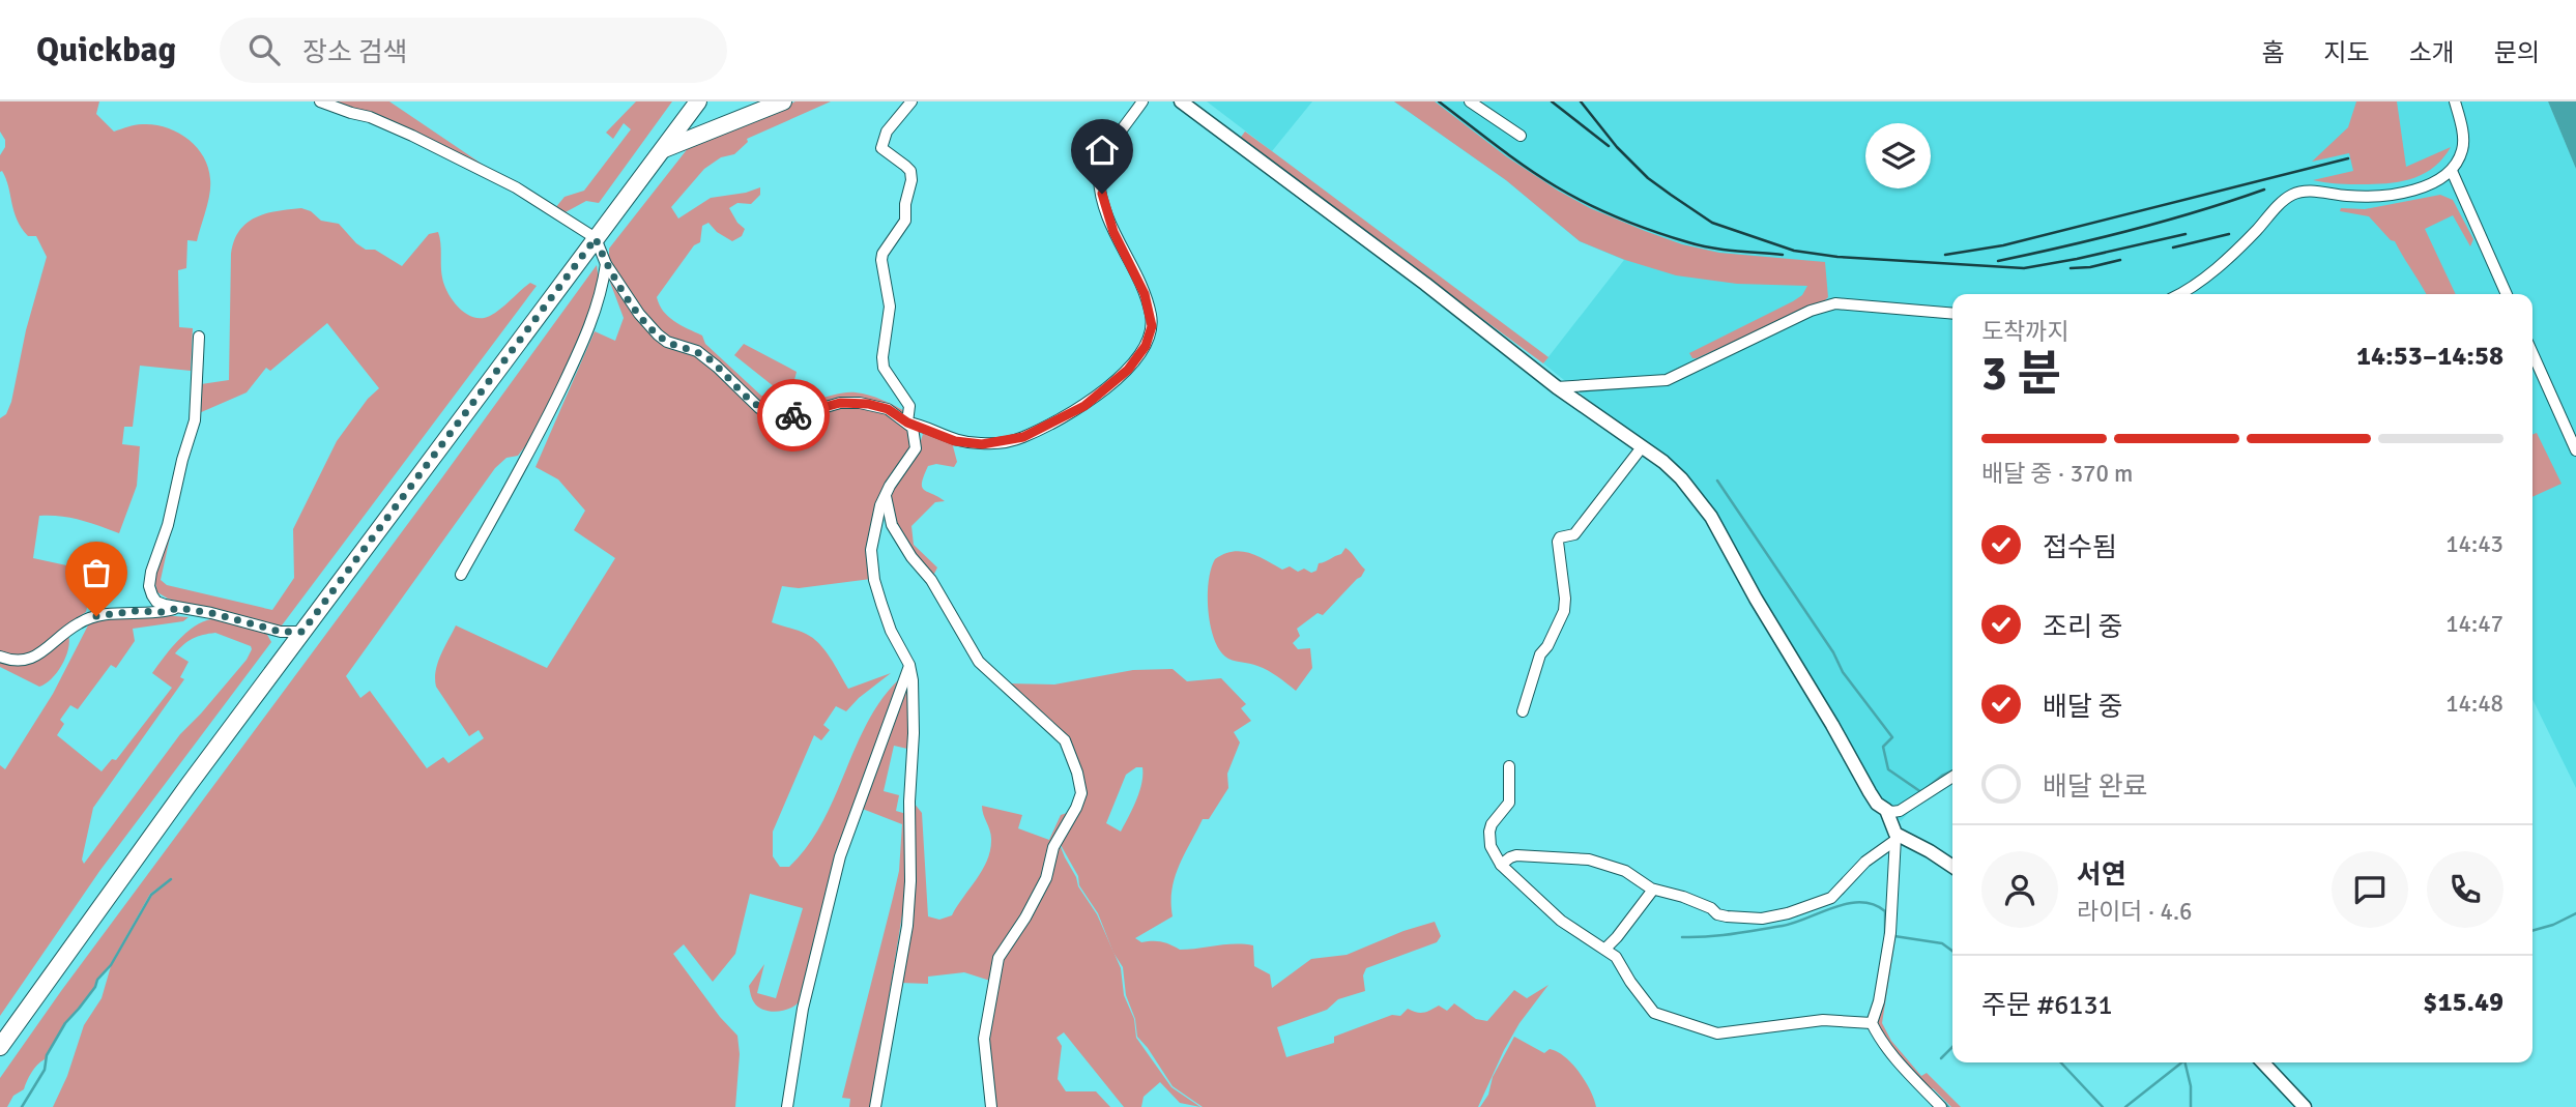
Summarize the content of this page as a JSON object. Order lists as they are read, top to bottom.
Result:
{
  "page": {
    "header": "Quickbag",
    "search": "장소 검색",
    "nav": [
      "홈",
      "지도",
      "소개",
      "문의"
    ],
    "heading": ["3 분", "도착까지", "14:53–14:58"],
    "panel": [
      "서연",
      "라이더 · 4.6",
      "주문 #6131",
      "$15.49"
    ],
    "bar": "배달 중 · 370 m",
    "list": [
      ["접수됨", "14:43"],
      ["조리 중", "14:47"],
      ["배달 중", "14:48"],
      "배달 완료"
    ]
  }
}
